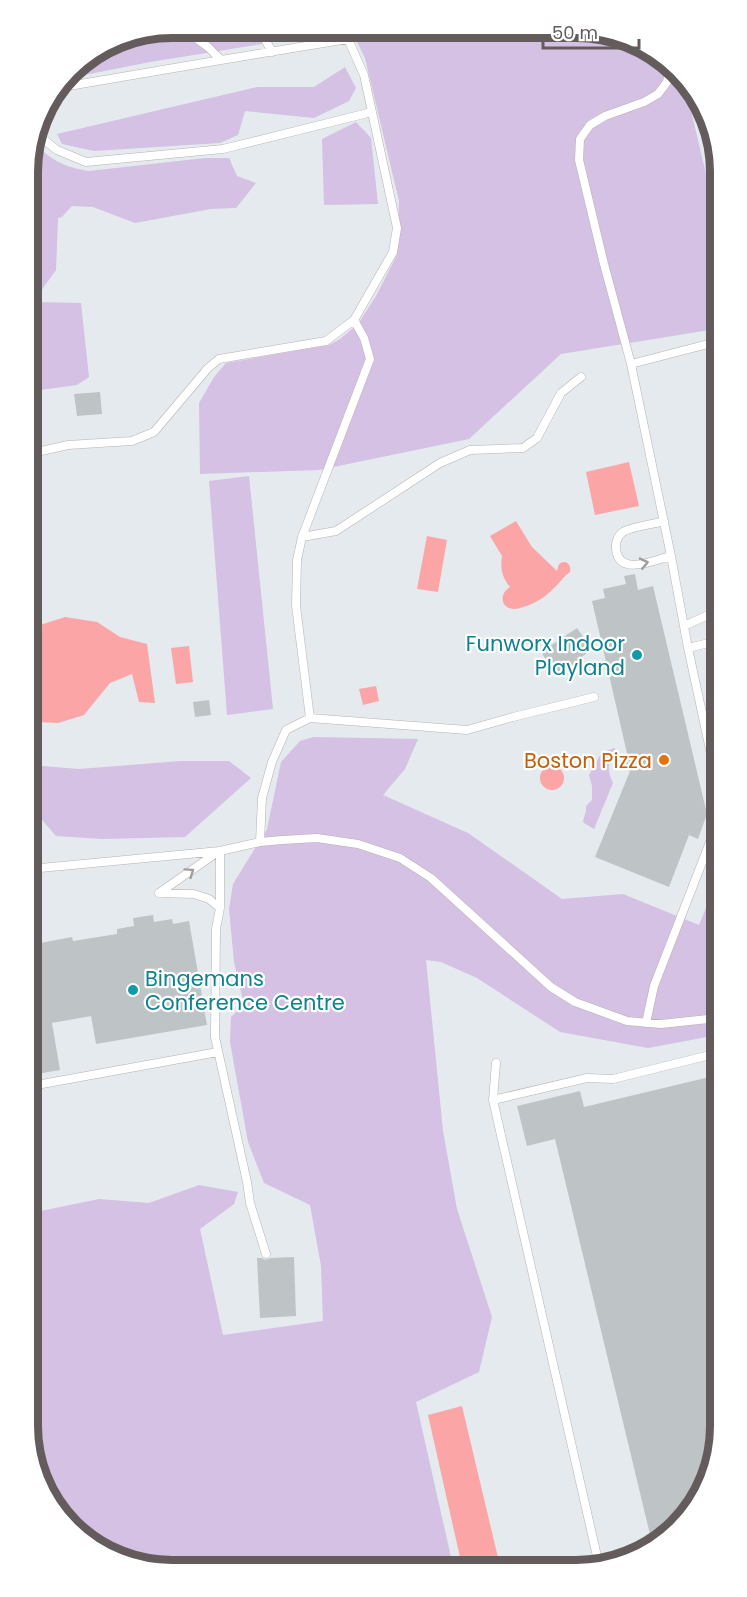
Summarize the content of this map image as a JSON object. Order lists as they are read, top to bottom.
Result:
{
  "places": ["Funworx Indoor Playland", "Boston Pizza", "Bingemans Conference Centre"],
  "scale_bar": "50 m"
}
